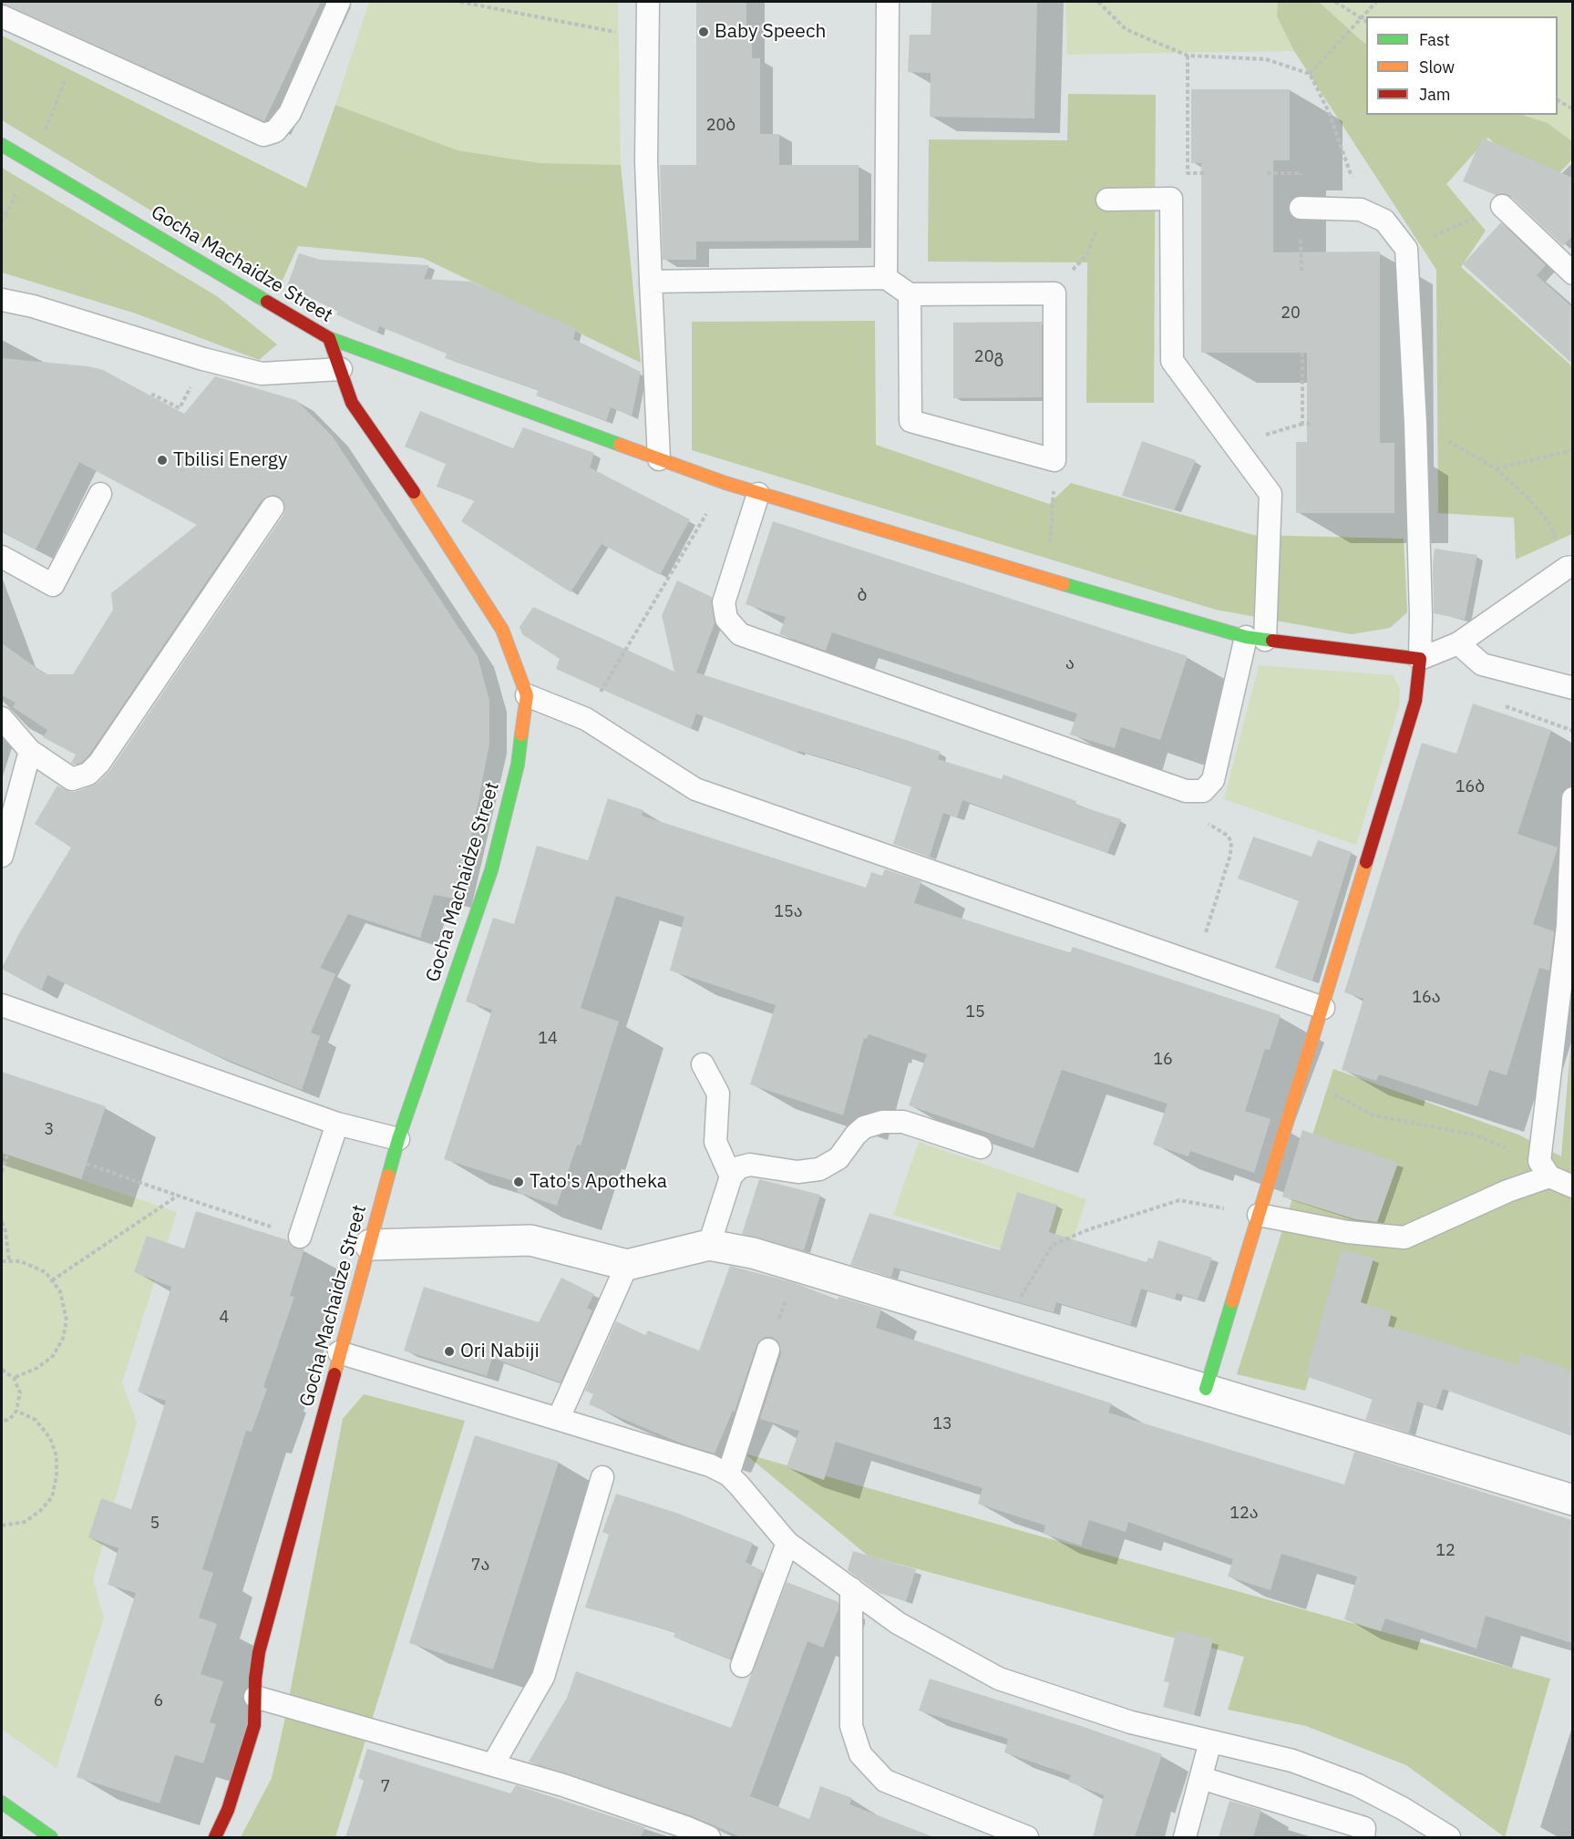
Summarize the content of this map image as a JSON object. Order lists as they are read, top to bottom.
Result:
{
  "streets": {
    "street": ["Gocha Machaidze Street"]
  },
  "places": [
    "Baby Speech",
    "Tbilisi Energy",
    "Tato's Apotheka",
    "Ori Nabiji"
  ],
  "house_numbers": [
    "20ბ",
    "20",
    "20გ",
    "ბ",
    "ა",
    "16ბ",
    "15ა",
    "16ა",
    "15",
    "14",
    "16",
    "3",
    "4",
    "13",
    "12ა",
    "5",
    "12",
    "7ა",
    "6",
    "7"
  ],
  "legend": ["Fast", "Slow", "Jam"]
}
